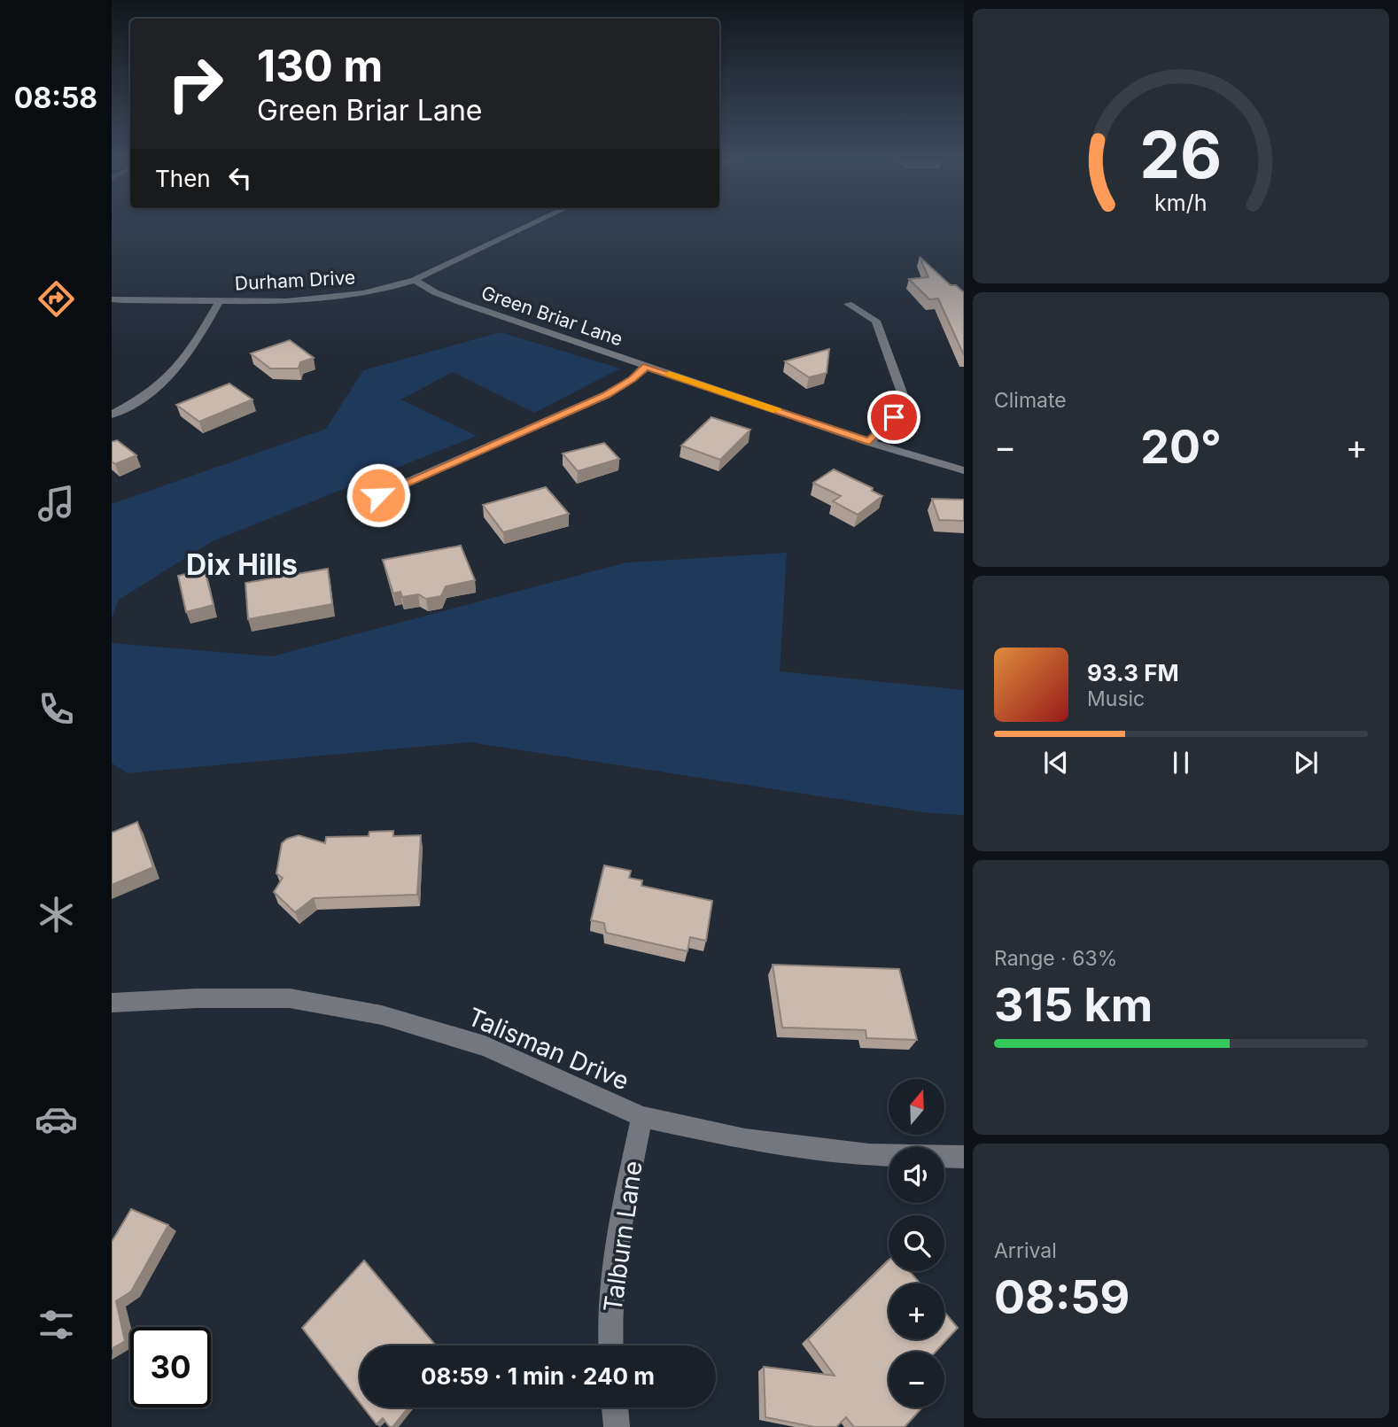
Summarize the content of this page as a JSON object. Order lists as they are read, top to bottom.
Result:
{
  "streets": {
    "street": [
      "Durham Drive",
      "Green Briar Lane",
      "Talisman Drive",
      "Talburn Lane"
    ]
  },
  "crossings": [
    ["Durham Drive", "Green Briar Lane"],
    ["Talisman Drive", "Talburn Lane"]
  ],
  "districts": ["Dix Hills"],
  "north": "top",
  "page": {
    "tabs": "08:58",
    "turn": ["130 m", "Green Briar Lane"],
    "then": "Then",
    "tile": [
      "Climate",
      ["Range · 63%", "315 km"],
      ["Arrival", "08:59"]
    ],
    "heat": ["−", "20°", "+"],
    "song": ["93.3 FM", "Music"],
    "map_buttons": ["+", "−"],
    "limit": "30",
    "trip": "08:59 · 1 min · 240 m",
    "gauge": ["26", "km/h"]
  }
}
